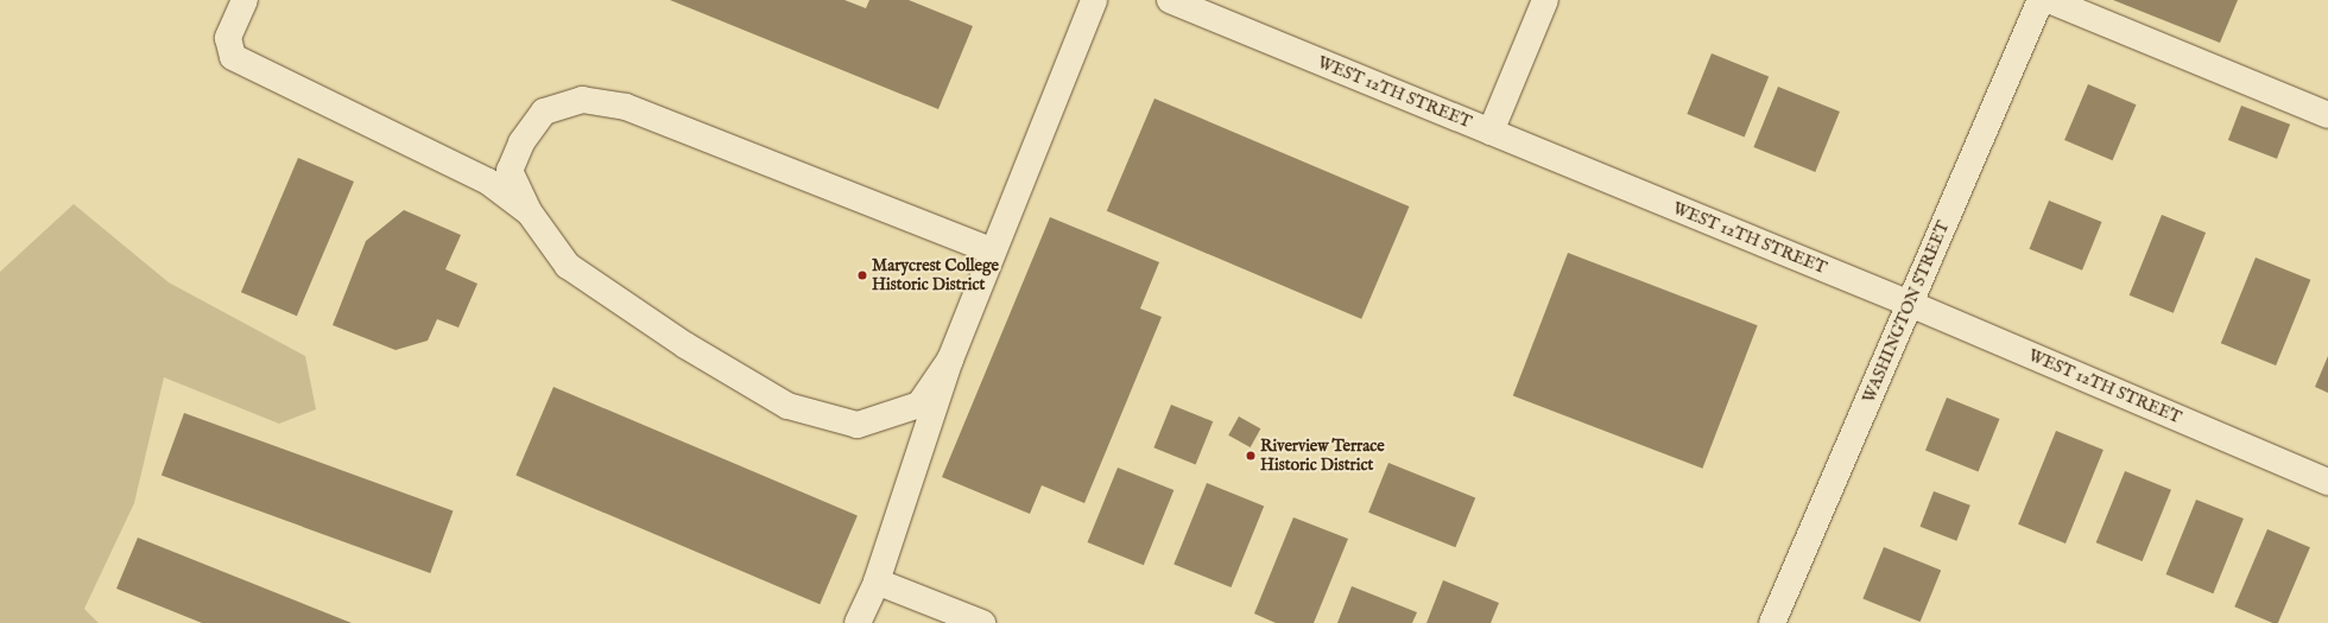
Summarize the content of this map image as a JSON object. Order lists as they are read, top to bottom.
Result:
{
  "streets": {
    "street": ["WEST 12TH STREET", "WASHINGTON STREET"]
  },
  "crossings": [
    ["WEST 12TH STREET", "WASHINGTON STREET"]
  ],
  "places": ["Marycrest College Historic District", "Riverview Terrace Historic District"]
}
